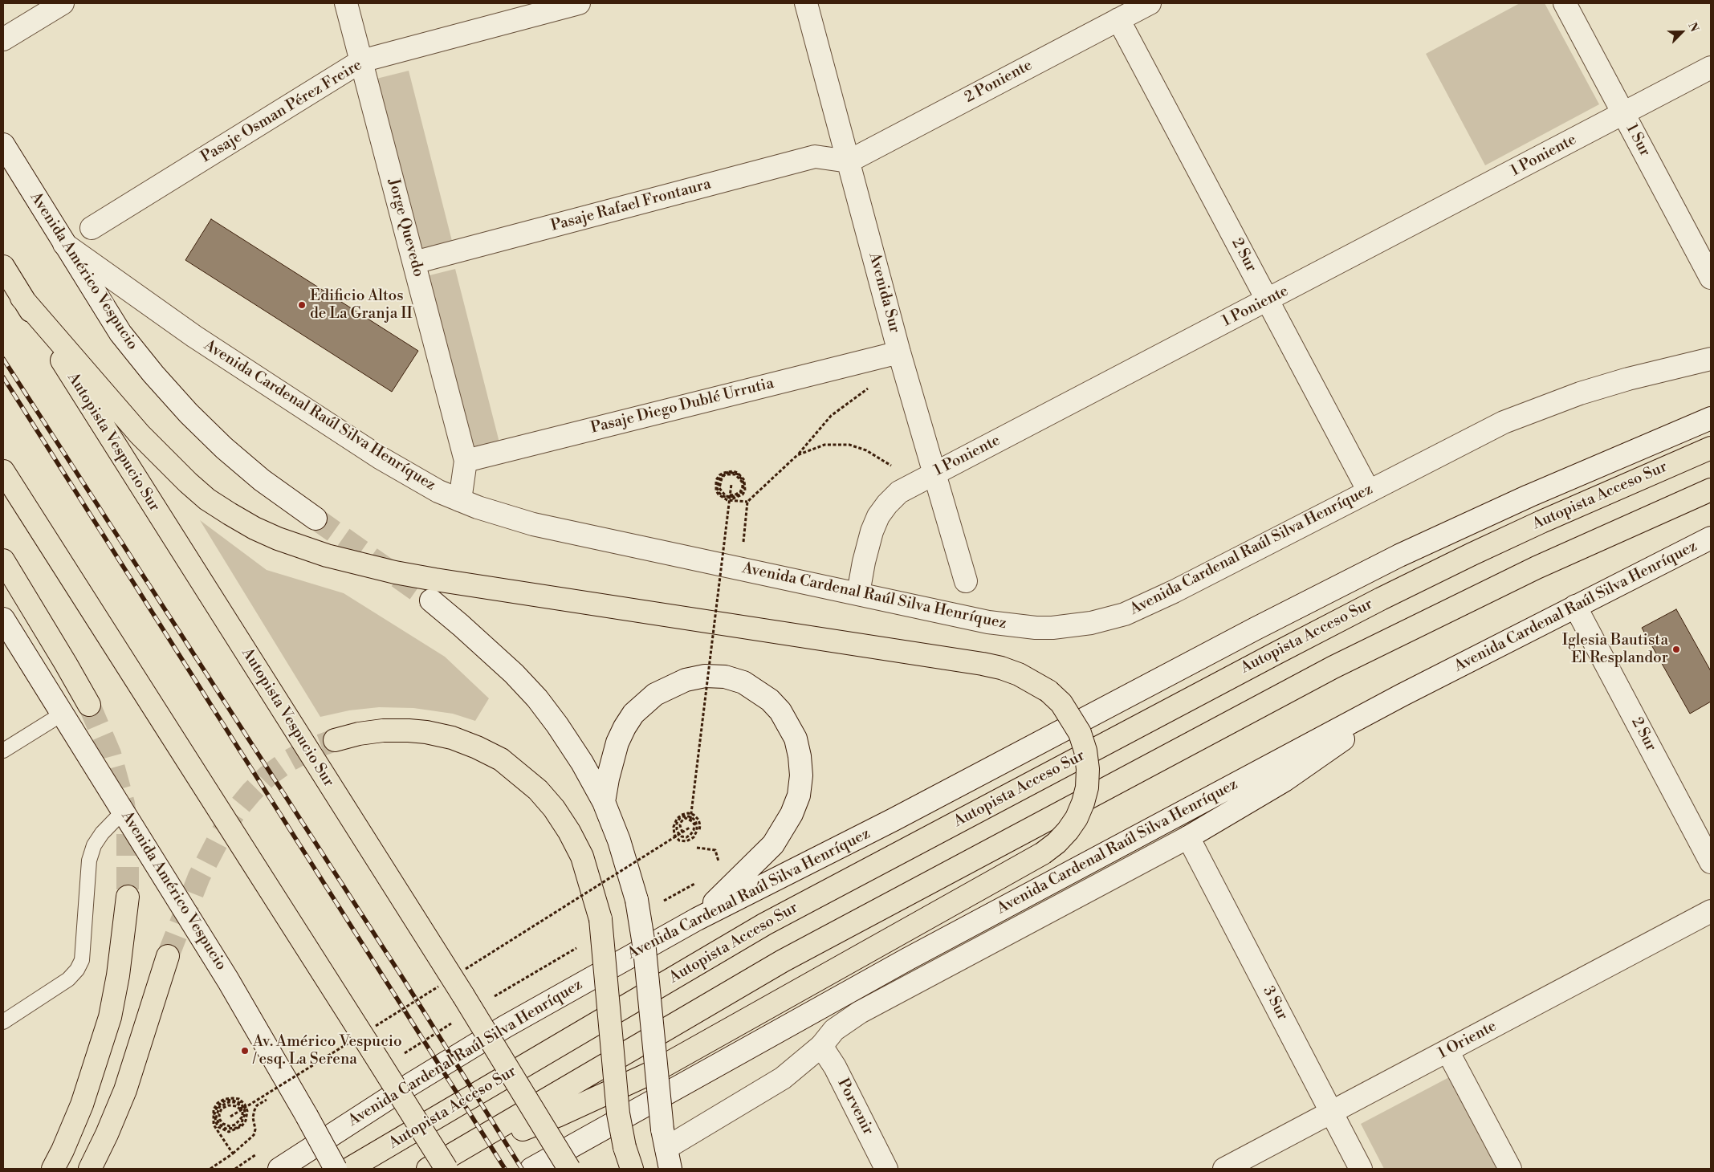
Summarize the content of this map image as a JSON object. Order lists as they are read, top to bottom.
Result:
{
  "streets": {
    "highway": ["Autopista Vespucio Sur", "Autopista Acceso Sur"],
    "street": [
      "2 Poniente",
      "Pasaje Osman Pérez Freire",
      "1 Sur",
      "1 Poniente",
      "Pasaje Rafael Frontaura",
      "Jorge Quevedo",
      "2 Sur",
      "Avenida Américo Vespucio",
      "Avenida Sur",
      "Pasaje Diego Dublé Urrutia",
      "Avenida Cardenal Raúl Silva Henríquez",
      "3 Sur",
      "1 Oriente",
      "Porvenir"
    ]
  },
  "crossings": [
    ["2 Poniente", "Pasaje Rafael Frontaura"],
    ["2 Poniente", "2 Sur"],
    ["2 Poniente", "Avenida Sur"],
    ["Pasaje Osman Pérez Freire", "Jorge Quevedo"],
    ["1 Sur", "1 Poniente"],
    ["1 Poniente", "2 Sur"],
    ["1 Poniente", "Avenida Sur"],
    ["1 Poniente", "Avenida Cardenal Raúl Silva Henríquez"],
    ["Pasaje Rafael Frontaura", "Jorge Quevedo"],
    ["Pasaje Rafael Frontaura", "Avenida Sur"],
    ["Jorge Quevedo", "Pasaje Diego Dublé Urrutia"],
    ["Jorge Quevedo", "Avenida Cardenal Raúl Silva Henríquez"],
    ["2 Sur", "Avenida Cardenal Raúl Silva Henríquez"],
    ["Avenida Américo Vespucio", "Avenida Cardenal Raúl Silva Henríquez"],
    ["Avenida Américo Vespucio", "Autopista Acceso Sur"],
    ["Avenida Sur", "Pasaje Diego Dublé Urrutia"],
    ["Avenida Cardenal Raúl Silva Henríquez", "3 Sur"],
    ["Avenida Cardenal Raúl Silva Henríquez", "Porvenir"],
    ["3 Sur", "1 Oriente"]
  ],
  "places": ["Edificio Altos de La Granja II", "Iglesia Bautista El Resplandor", "Av. Américo Vespucio / esq. La Serena"],
  "north": "top right"
}
